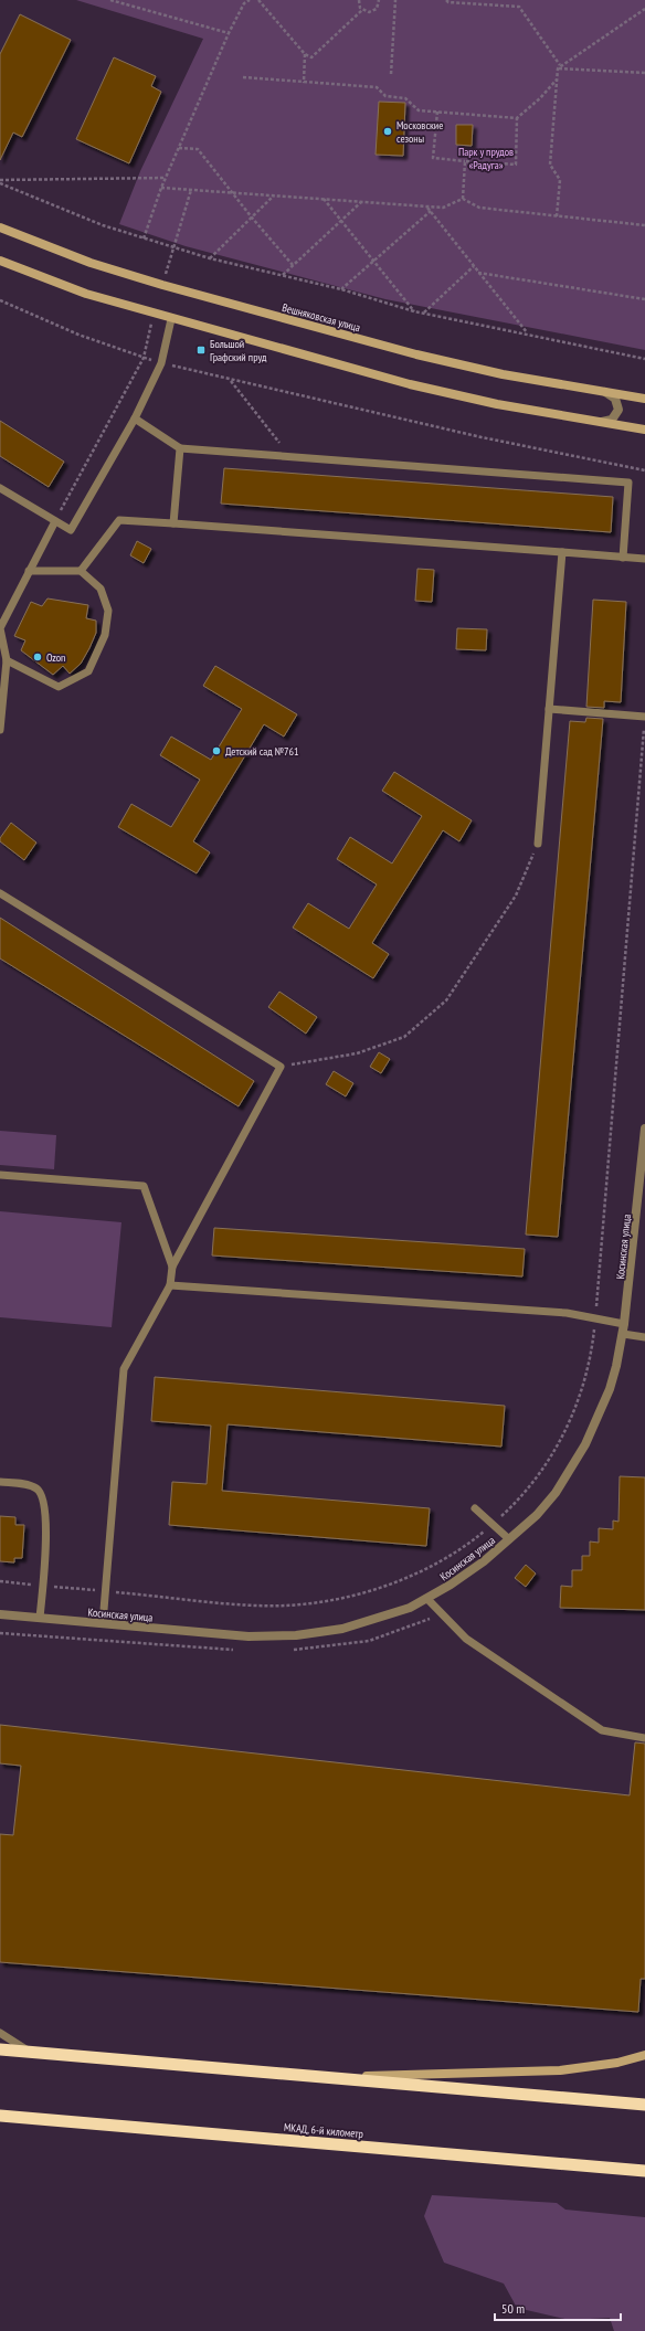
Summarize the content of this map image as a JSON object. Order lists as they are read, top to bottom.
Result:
{
  "streets": {
    "highway": ["МКАД, 6-й километр"],
    "main road": ["Вешняковская улица"],
    "street": ["Косинская улица"]
  },
  "parks": ["Парк у прудов «Радуга»"],
  "places": {
    "other": ["Московские сезоны", "Ozon", "Детский сад №761"],
    "transit": ["Большой Графский пруд"]
  },
  "scale_bar": "50 m"
}
